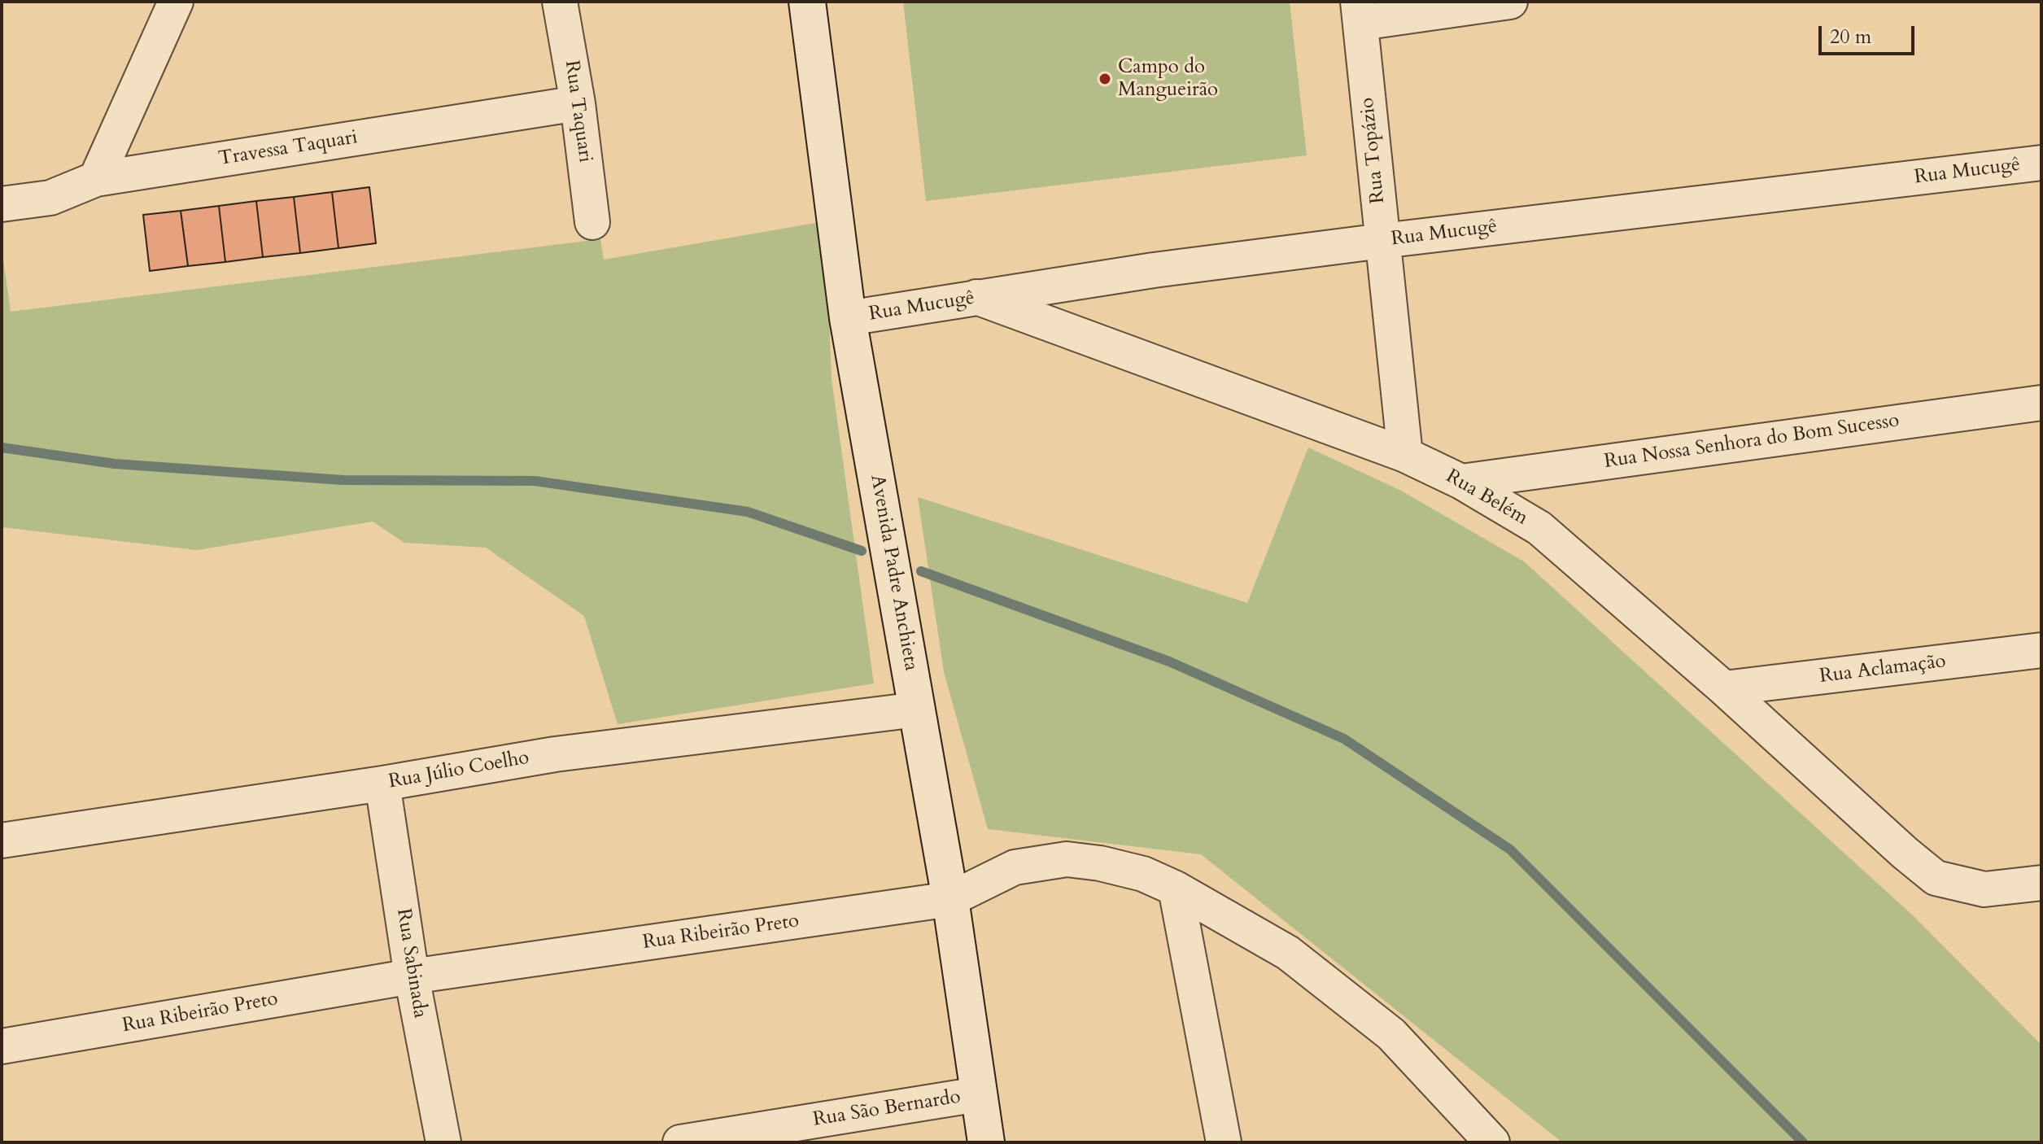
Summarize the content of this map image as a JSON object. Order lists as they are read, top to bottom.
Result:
{
  "streets": {
    "street": [
      "Rua Taquari",
      "Travessa Taquari",
      "Rua Topázio",
      "Rua Mucugê",
      "Rua Nossa Senhora do Bom Sucesso",
      "Rua Belém",
      "Avenida Padre Anchieta",
      "Rua Aclamação",
      "Rua Júlio Coelho",
      "Rua Ribeirão Preto",
      "Rua Sabinada",
      "Rua São Bernardo"
    ]
  },
  "crossings": [
    ["Rua Taquari", "Travessa Taquari"],
    ["Rua Topázio", "Rua Mucugê"],
    ["Rua Topázio", "Rua Belém"],
    ["Rua Mucugê", "Rua Belém"],
    ["Rua Mucugê", "Avenida Padre Anchieta"],
    ["Rua Nossa Senhora do Bom Sucesso", "Rua Belém"],
    ["Rua Belém", "Rua Aclamação"],
    ["Avenida Padre Anchieta", "Rua Júlio Coelho"],
    ["Avenida Padre Anchieta", "Rua Ribeirão Preto"],
    ["Avenida Padre Anchieta", "Rua São Bernardo"],
    ["Rua Júlio Coelho", "Rua Sabinada"],
    ["Rua Ribeirão Preto", "Rua Sabinada"]
  ],
  "places": ["Campo do Mangueirão"],
  "scale_bar": "20 m"
}
